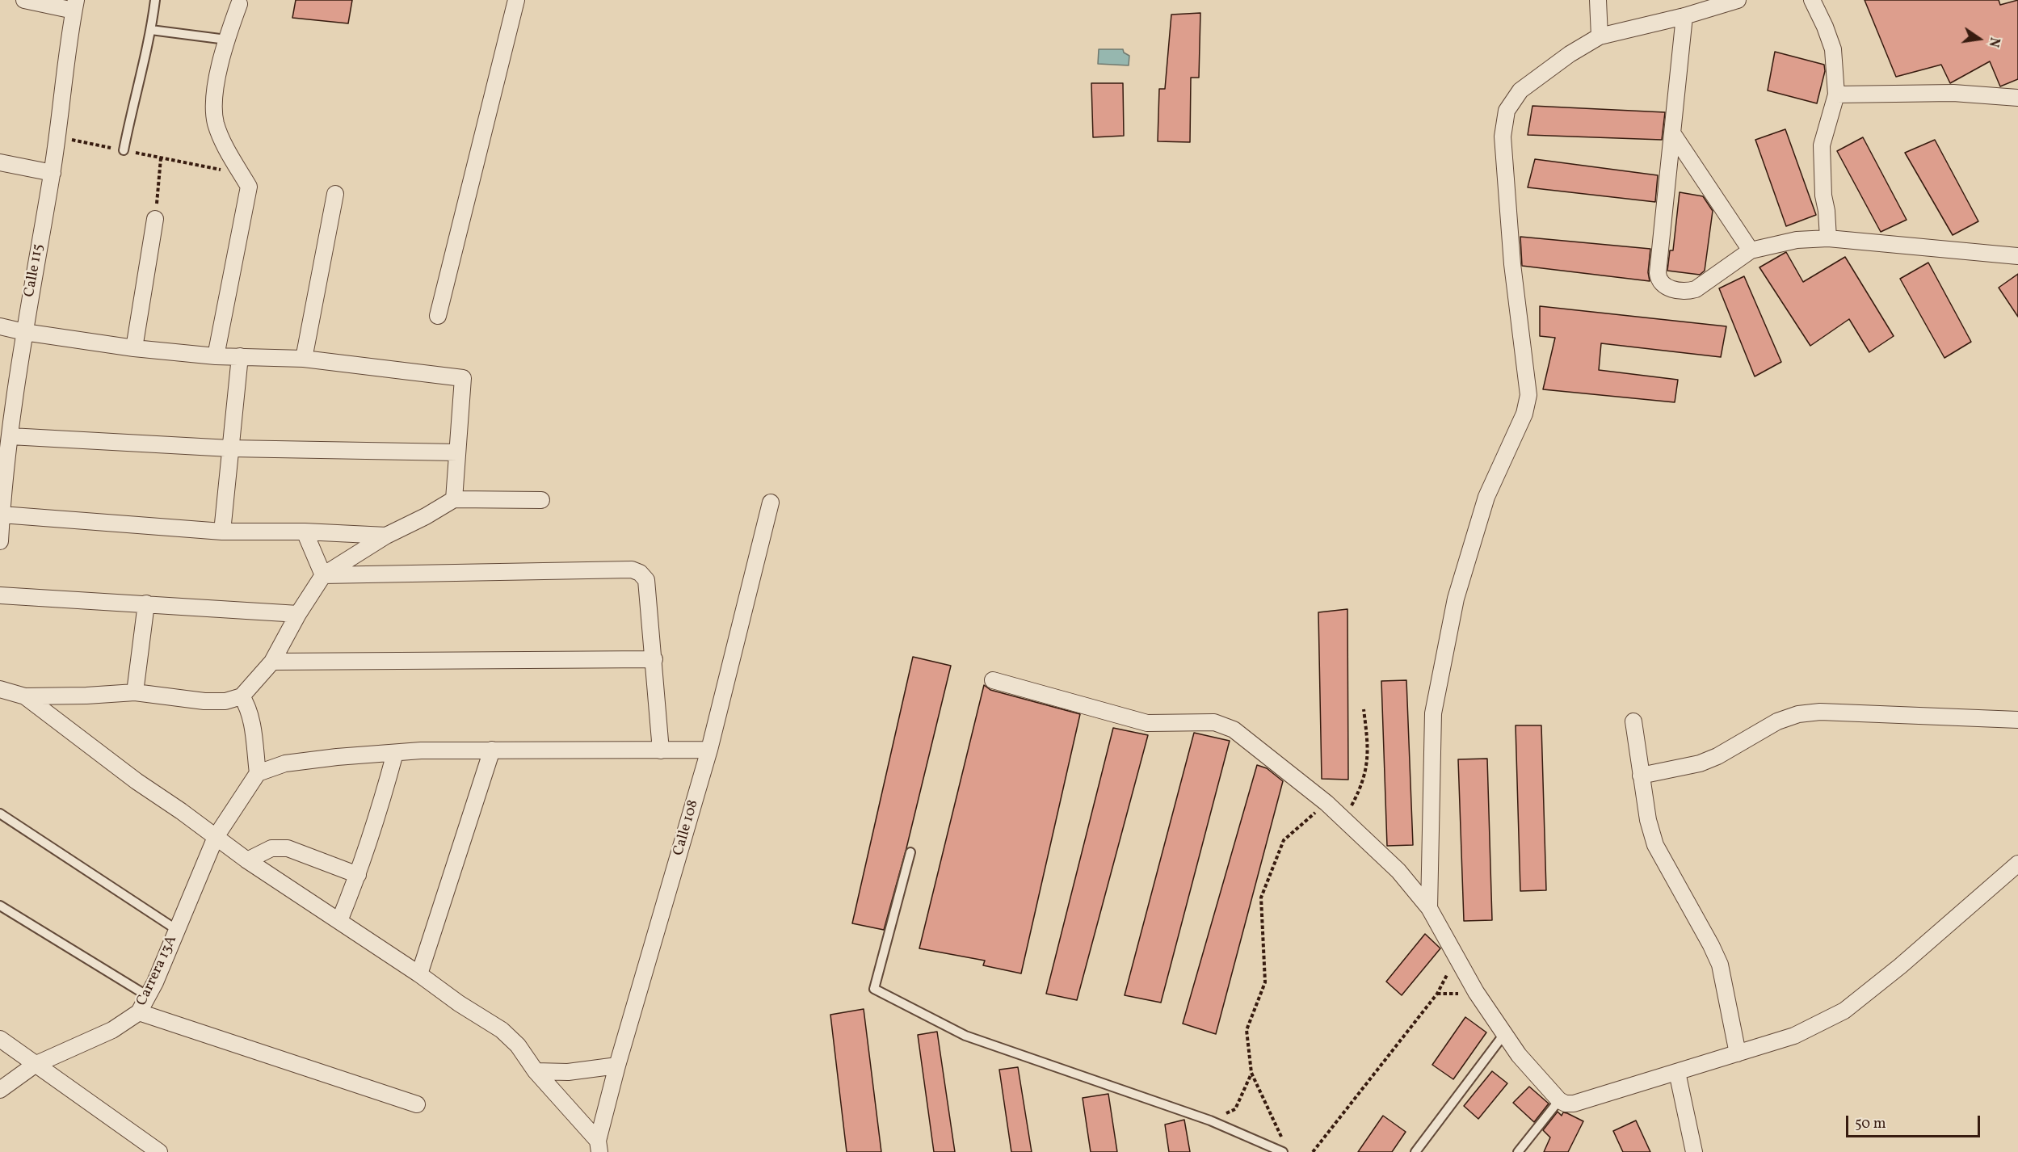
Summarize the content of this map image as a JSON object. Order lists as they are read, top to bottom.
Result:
{
  "streets": {
    "street": ["Calle 115", "Calle 108", "Carrera 13A"]
  },
  "scale_bar": "50 m",
  "north": "right"
}
